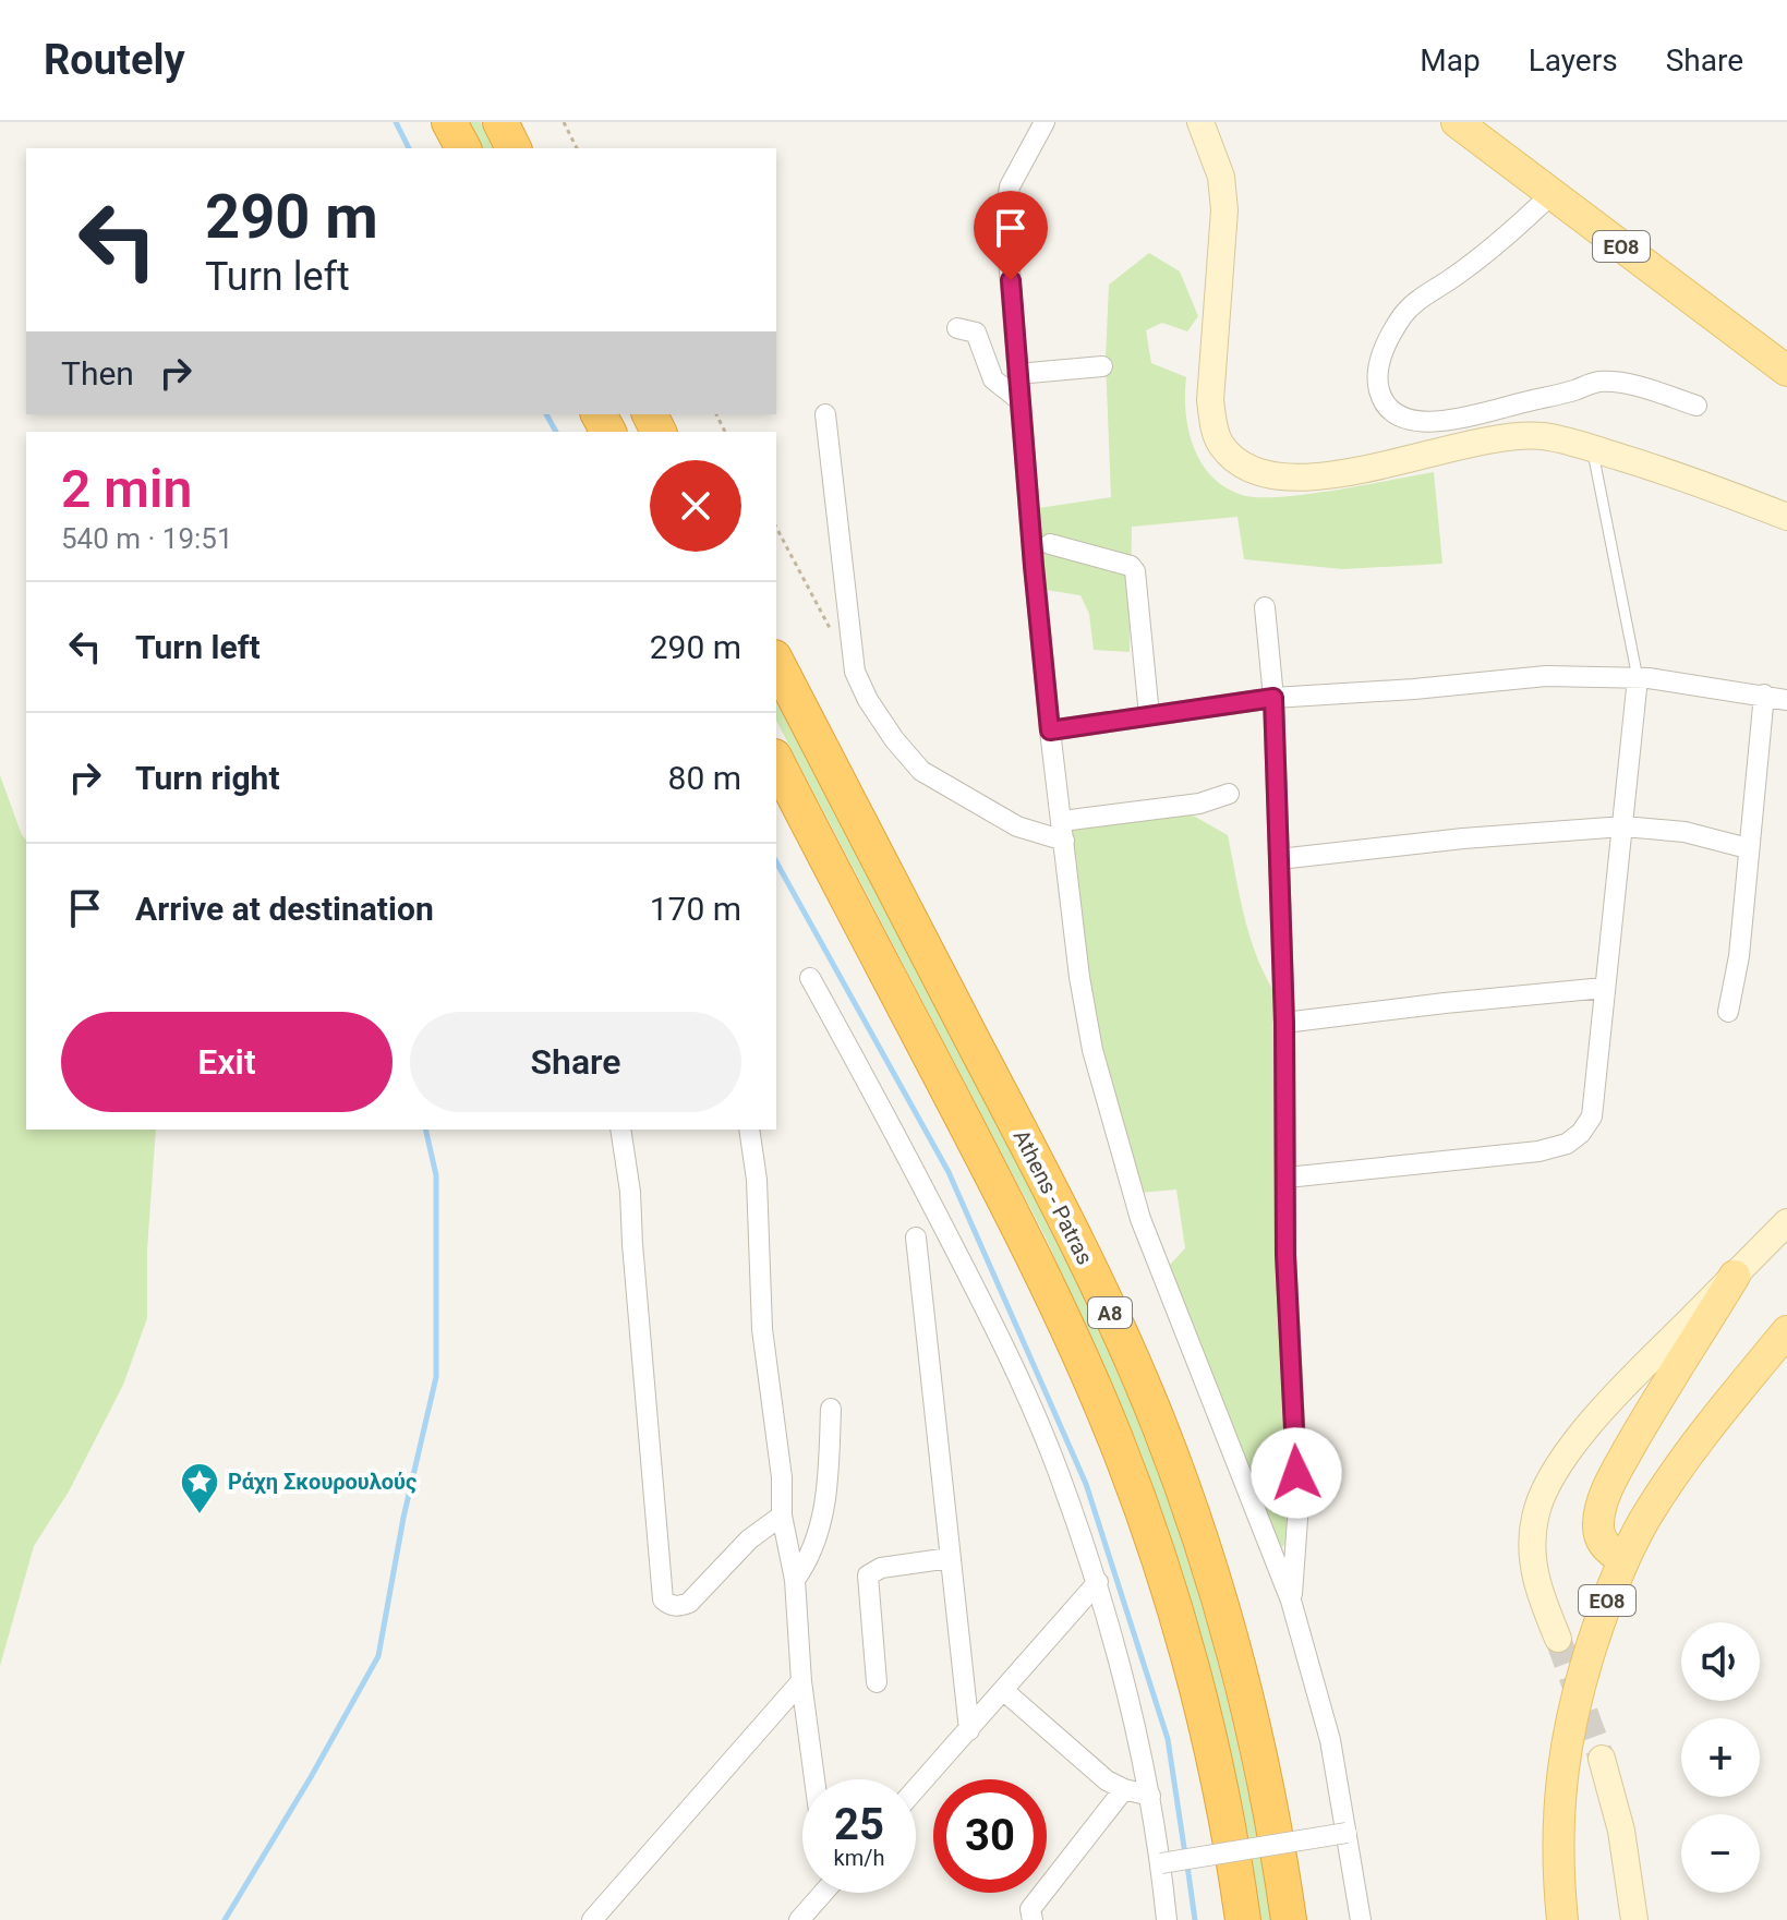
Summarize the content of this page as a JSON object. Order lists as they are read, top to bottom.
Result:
{
  "streets": {
    "highway": ["Athens - Patras", "Α8"],
    "main road": ["ΕΟ8"]
  },
  "places": {
    "place": ["Ράχη Σκουρουλούς"]
  },
  "page": {
    "header": "Routely",
    "nav": ["Map", "Layers", "Share"],
    "turn": ["290 m", "Turn left"],
    "then": "Then",
    "heading": ["2 min", "540 m · 19:51"],
    "list": [
      {
        "name": "Turn left",
        "value": "290 m"
      },
      {
        "name": "Turn right",
        "value": "80 m"
      },
      {
        "name": "Arrive at destination",
        "value": "170 m"
      }
    ],
    "buttons": ["Exit", "Share"],
    "map_buttons": ["+", "−"],
    "speed": "25 km/h",
    "limit": "30"
  }
}
